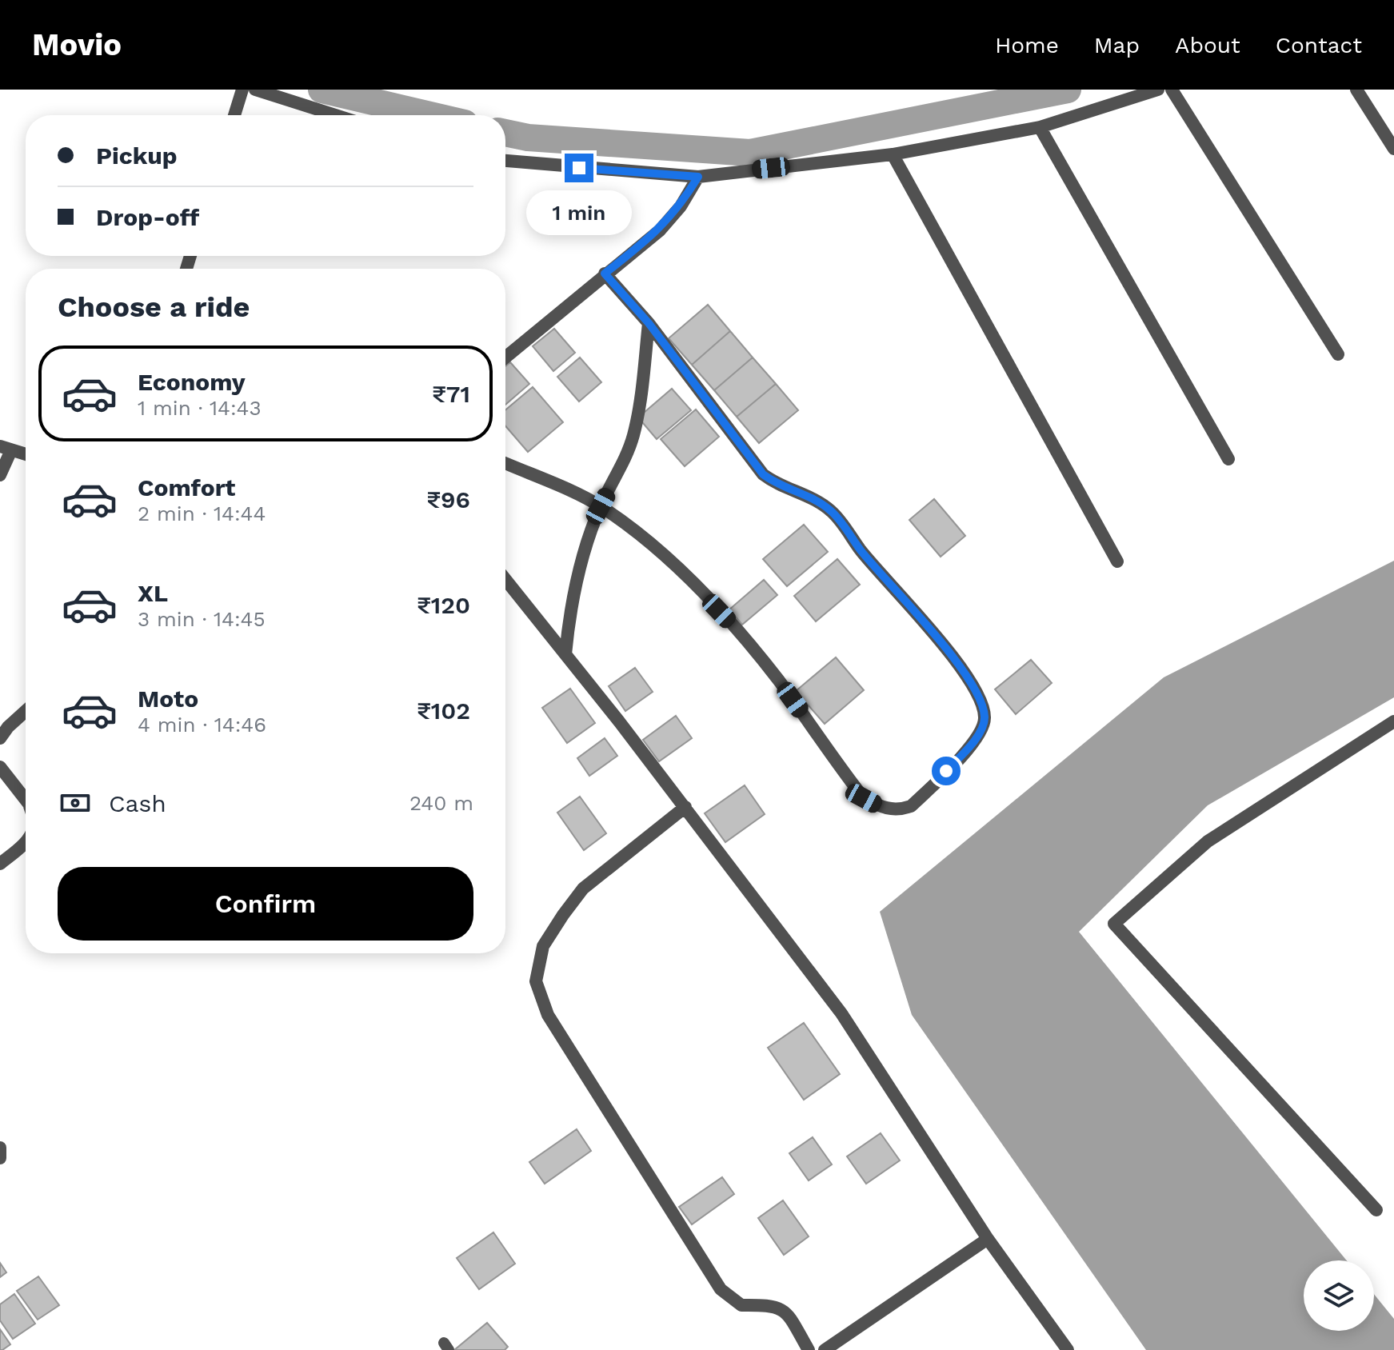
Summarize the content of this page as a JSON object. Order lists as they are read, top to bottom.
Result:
{
  "page": {
    "header": "Movio",
    "nav": [
      "Home",
      "Map",
      "About",
      "Contact"
    ],
    "banner": ["Pickup", "Drop-off"],
    "bubble": "1 min",
    "heading": "Choose a ride",
    "list": [
      {
        "name": "Economy",
        "note": "1 min · 14:43",
        "value": "₹71"
      },
      {
        "name": "Comfort",
        "note": "2 min · 14:44",
        "value": "₹96"
      },
      {
        "name": "XL",
        "note": "3 min · 14:45",
        "value": "₹120"
      },
      {
        "name": "Moto",
        "note": "4 min · 14:46",
        "value": "₹102"
      }
    ],
    "pay": ["Cash", "240 m"],
    "buttons": "Confirm"
  }
}
